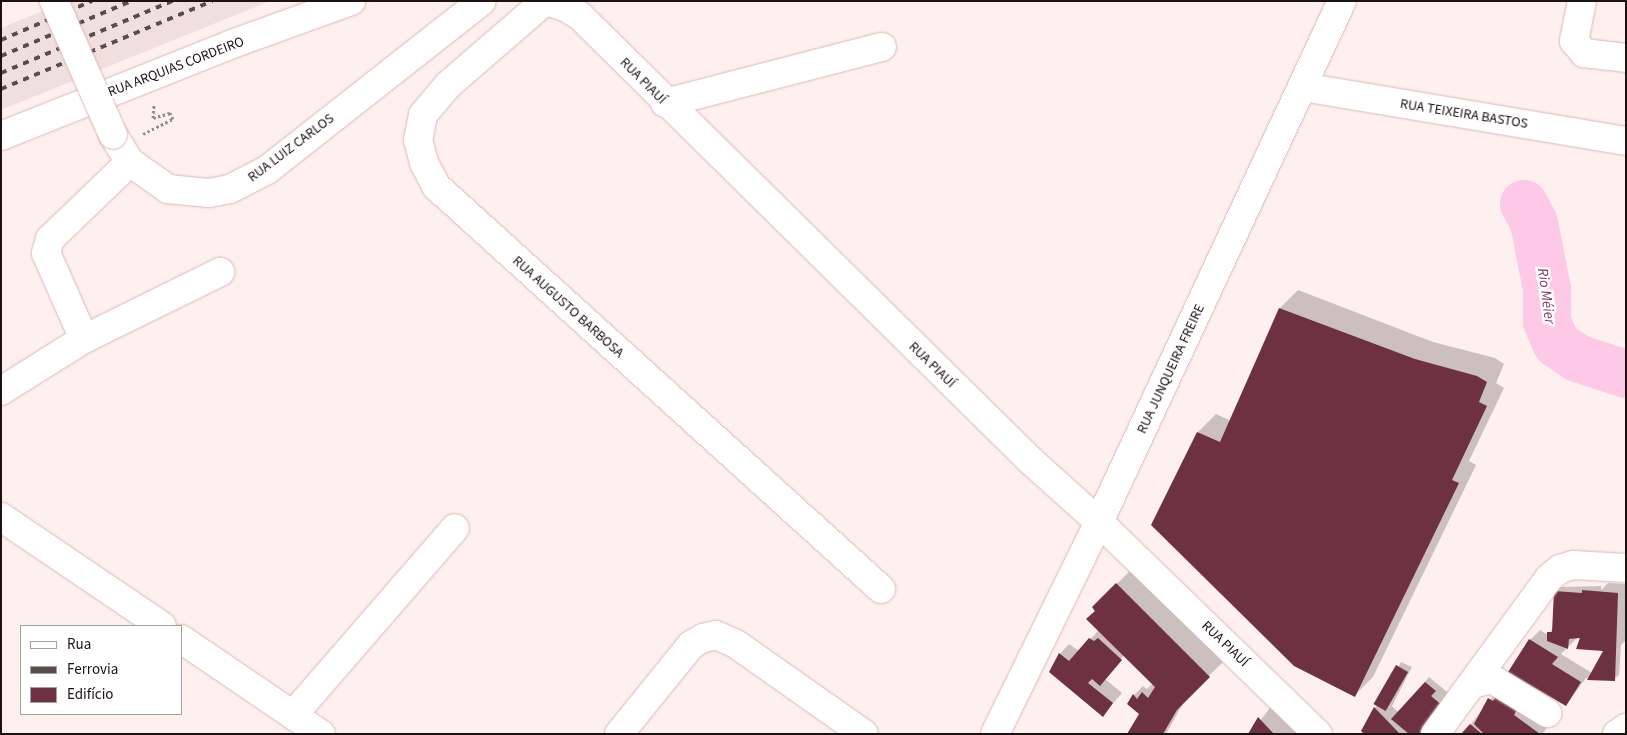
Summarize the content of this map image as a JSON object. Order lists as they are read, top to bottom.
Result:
{
  "streets": {
    "street": [
      "RUA ARQUIAS CORDEIRO",
      "RUA PIAUÍ",
      "RUA TEIXEIRA BASTOS",
      "RUA LUIZ CARLOS",
      "RUA AUGUSTO BARBOSA",
      "RUA JUNQUEIRA FREIRE"
    ]
  },
  "crossings": [
    ["RUA PIAUÍ", "RUA AUGUSTO BARBOSA"],
    ["RUA PIAUÍ", "RUA JUNQUEIRA FREIRE"],
    ["RUA TEIXEIRA BASTOS", "RUA JUNQUEIRA FREIRE"]
  ],
  "water": ["Rio Méier"],
  "legend": ["Rua", "Ferrovia", "Edifício"]
}
